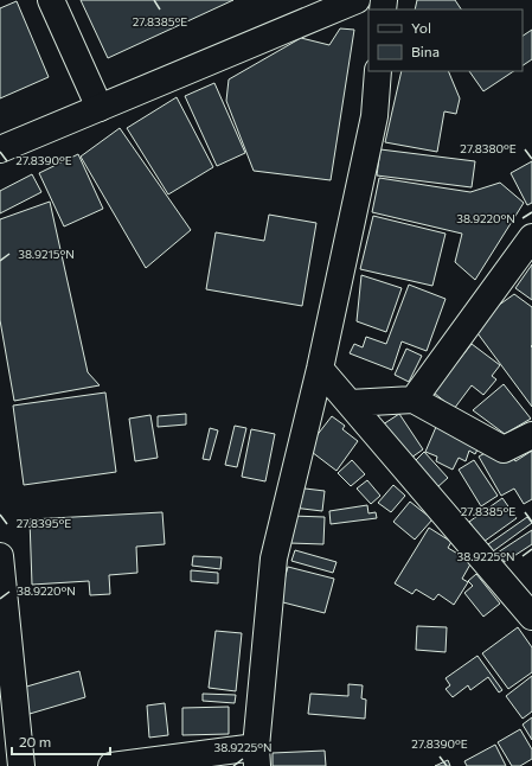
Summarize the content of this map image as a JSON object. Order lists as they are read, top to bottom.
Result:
{
  "legend": ["Yol", "Bina"],
  "scale_bar": "20 m",
  "coordinates": [
    "27.8385°E",
    "27.8380°E",
    "27.8390°E",
    "38.9220°N",
    "38.9215°N",
    "27.8395°E",
    "38.9225°N"
  ]
}
